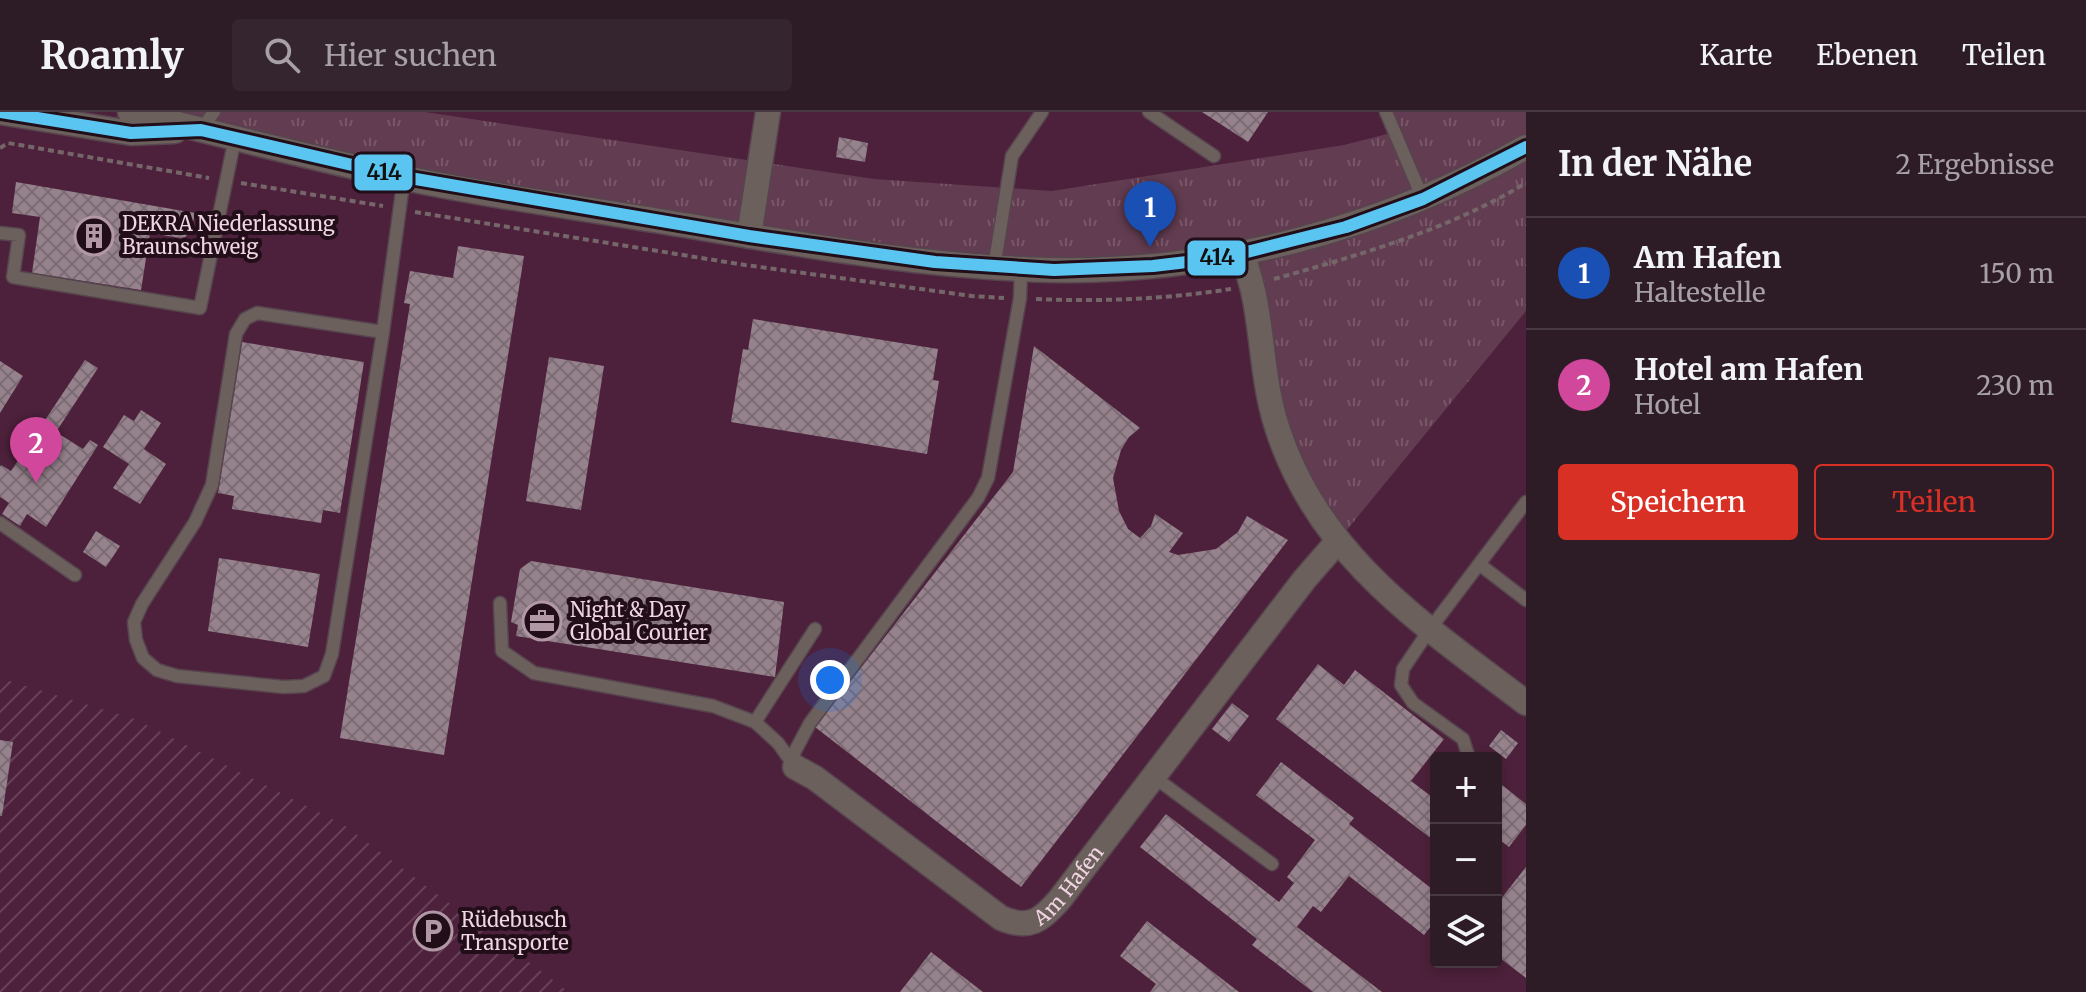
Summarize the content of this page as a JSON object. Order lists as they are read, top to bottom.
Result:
{
  "streets": {
    "street": ["Am Hafen"]
  },
  "places": {
    "building": ["DEKRA Niederlassung Braunschweig"],
    "office": ["Night & Day Global Courier"],
    "parking": ["Rüdebusch Transporte"]
  },
  "lines": ["transit line 414"],
  "page": {
    "header": "Roamly",
    "search": "Hier suchen",
    "nav": ["Karte", "Ebenen", "Teilen"],
    "heading": ["In der Nähe", "2 Ergebnisse"],
    "pins": ["1", "2"],
    "list": [
      {
        "mark": "1",
        "name": "Am Hafen",
        "note": "Haltestelle",
        "value": "150 m"
      },
      {
        "mark": "2",
        "name": "Hotel am Hafen",
        "note": "Hotel",
        "value": "230 m"
      }
    ],
    "buttons": ["Speichern", "Teilen"],
    "map_buttons": ["+", "−"]
  }
}
